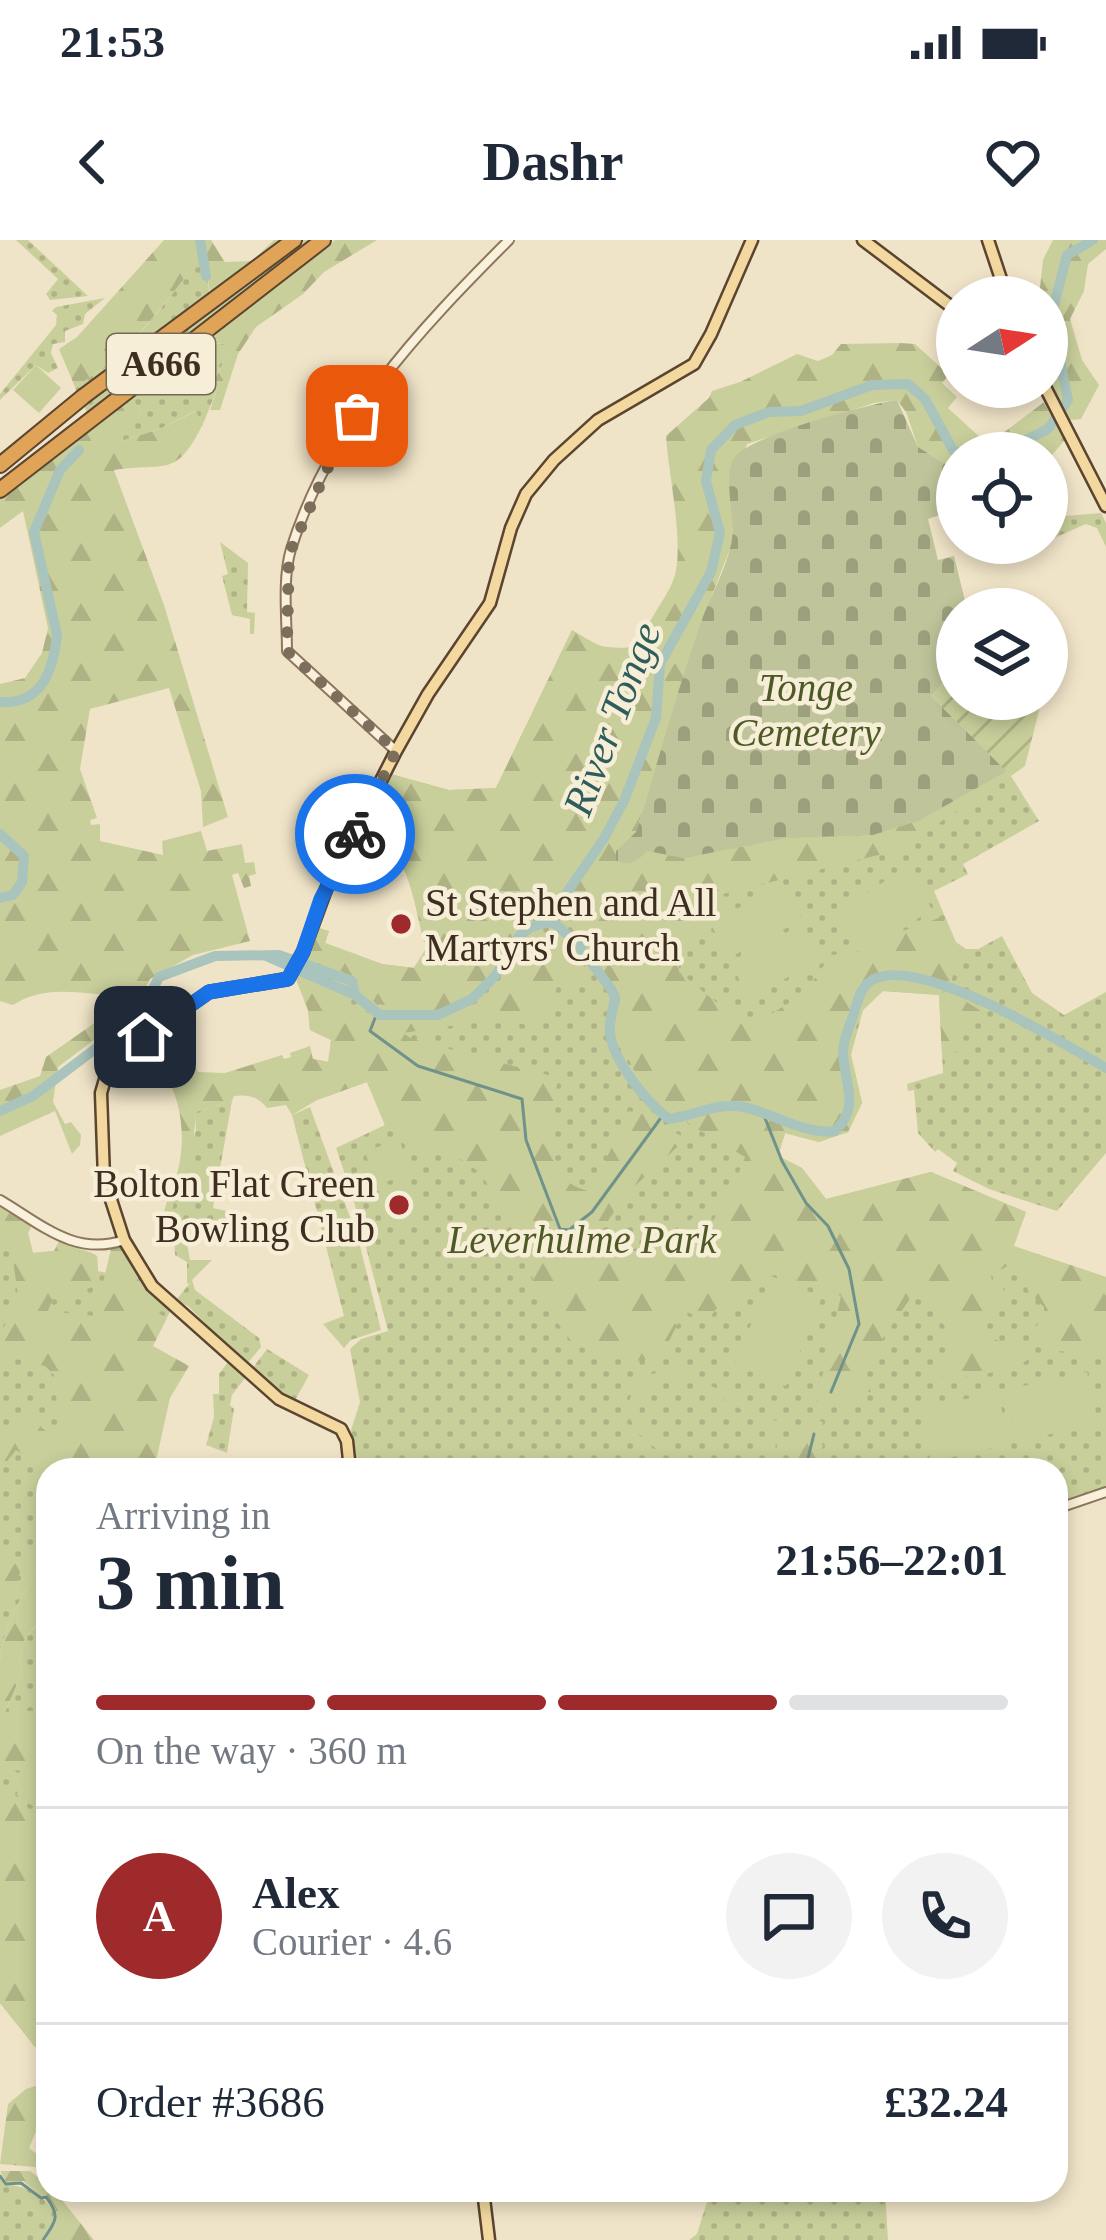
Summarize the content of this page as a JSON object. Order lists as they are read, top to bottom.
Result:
{
  "streets": {
    "highway": ["A666"]
  },
  "water": ["River Tonge"],
  "parks": ["Tonge Cemetery", "Leverhulme Park"],
  "places": ["St Stephen and All Martyrs' Church", "Bolton Flat Green Bowling Club"],
  "north": "right",
  "page": {
    "status": "21:53",
    "header": "Dashr",
    "heading": ["3 min", "Arriving in", "21:56–22:01"],
    "panel": [
      "Alex",
      "Courier · 4.6",
      "Order #3686",
      "£32.24"
    ],
    "bar": "On the way · 360 m",
    "round": "A"
  }
}
